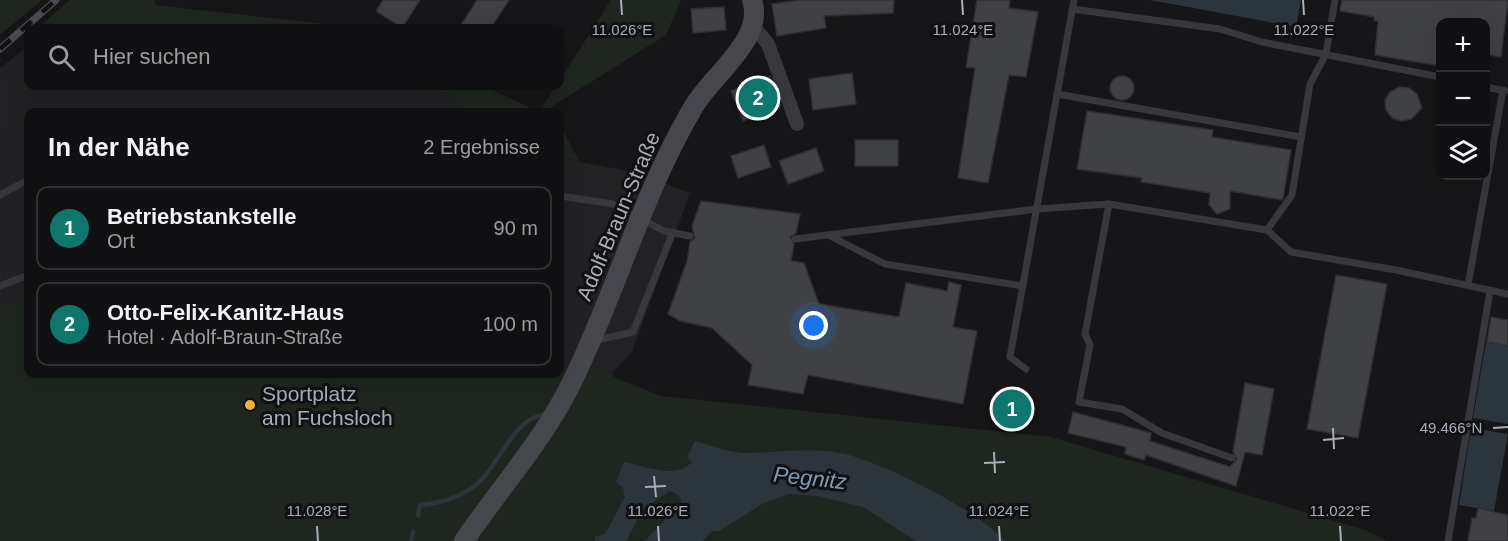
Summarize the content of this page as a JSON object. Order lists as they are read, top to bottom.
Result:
{
  "streets": {
    "main road": ["Adolf-Braun-Straße"]
  },
  "water": ["Pegnitz"],
  "places": ["Sportplatz am Fuchsloch"],
  "page": {
    "map_buttons": ["+", "−"],
    "search": "Hier suchen",
    "pins": ["2", "1"],
    "heading": ["In der Nähe", "2 Ergebnisse"],
    "list": [
      {
        "mark": "1",
        "name": "Betriebstankstelle",
        "note": "Ort",
        "value": "90 m"
      },
      {
        "mark": "2",
        "name": "Otto-Felix-Kanitz-Haus",
        "note": "Hotel · Adolf-Braun-Straße",
        "value": "100 m"
      }
    ]
  },
  "coordinates": [
    "11.026°E",
    "11.024°E",
    "11.022°E",
    "49.466°N",
    "11.028°E"
  ]
}
